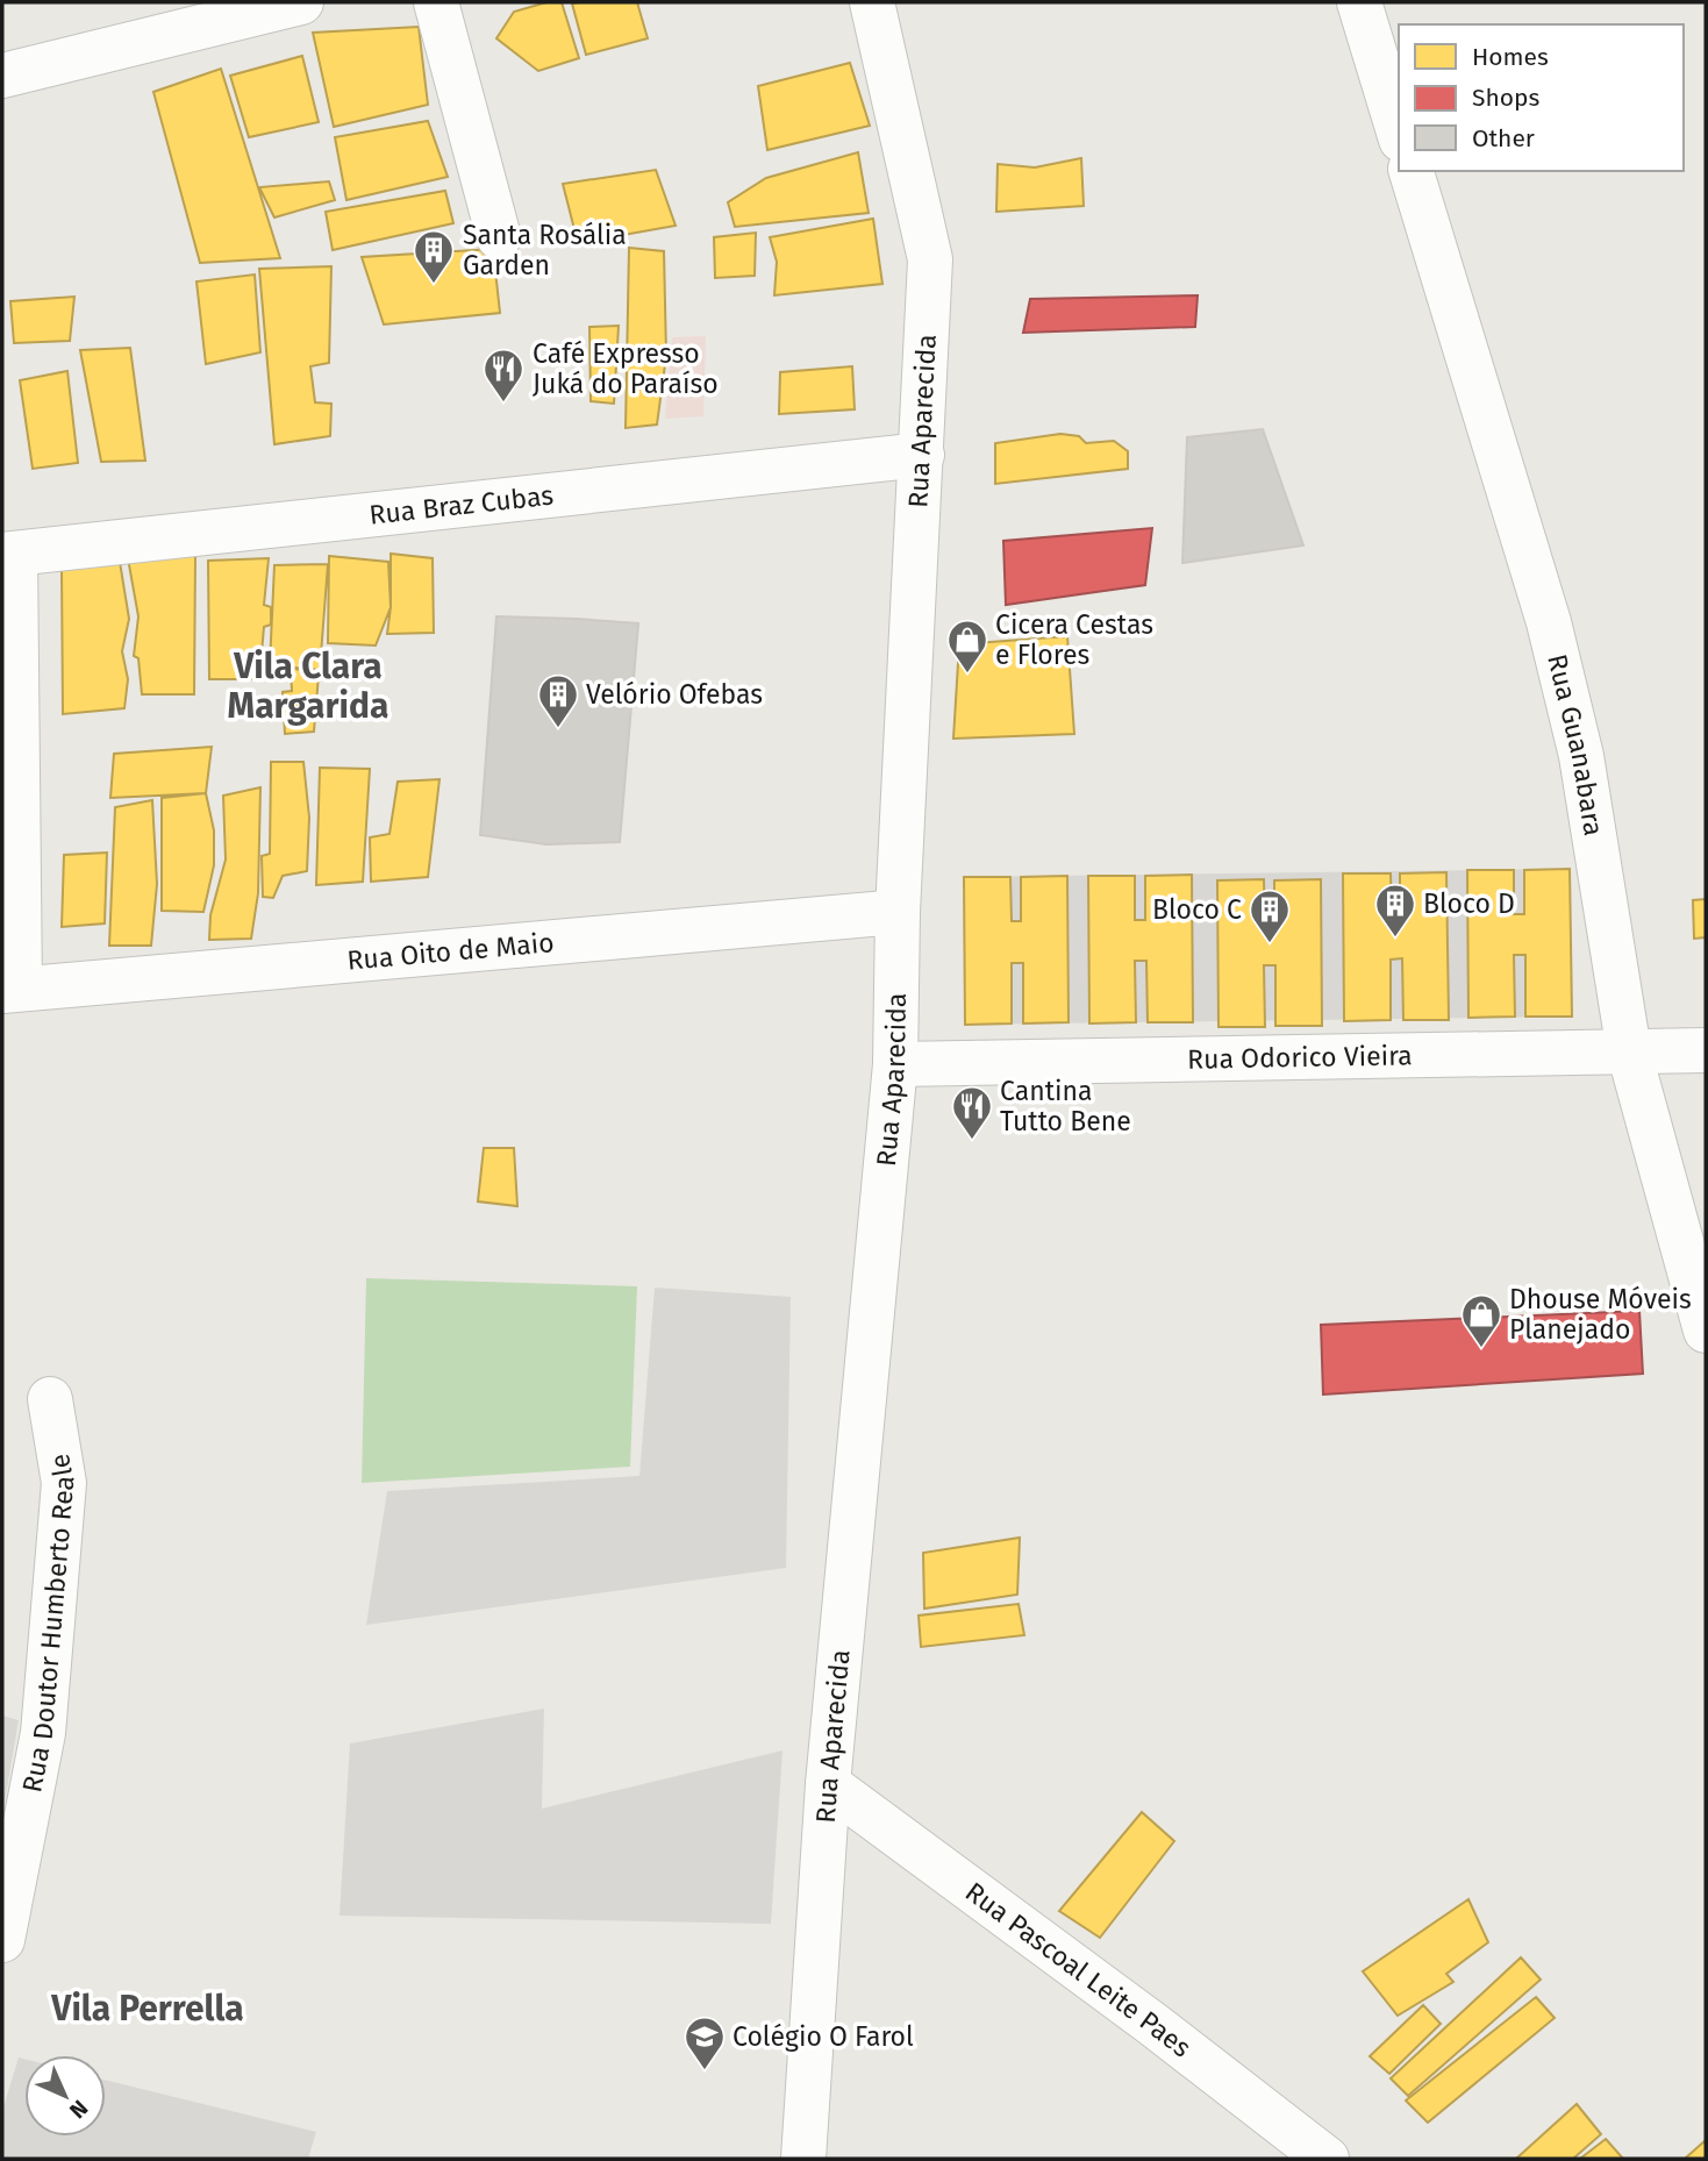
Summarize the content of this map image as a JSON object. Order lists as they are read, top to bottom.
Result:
{
  "streets": {
    "street": [
      "Rua Aparecida",
      "Rua Braz Cubas",
      "Rua Guanabara",
      "Rua Oito de Maio",
      "Rua Odorico Vieira",
      "Rua Doutor Humberto Reale",
      "Rua Pascoal Leite Paes"
    ]
  },
  "crossings": [
    ["Rua Aparecida", "Rua Braz Cubas"],
    ["Rua Aparecida", "Rua Oito de Maio"],
    ["Rua Aparecida", "Rua Odorico Vieira"],
    ["Rua Aparecida", "Rua Pascoal Leite Paes"],
    ["Rua Guanabara", "Rua Odorico Vieira"]
  ],
  "districts": ["Vila Clara Margarida", "Vila Perrella"],
  "places": {
    "building": [
      "Santa Rosália Garden",
      "Velório Ofebas",
      "Bloco D",
      "Bloco C"
    ],
    "restaurant": ["Café Expresso Juká do Paraíso", "Cantina Tutto Bene"],
    "shop": ["Cicera Cestas e Flores", "Dhouse Móveis Planejado"],
    "school or university": ["Colégio O Farol"]
  },
  "legend": ["Homes", "Shops", "Other"],
  "north": "bottom right"
}
